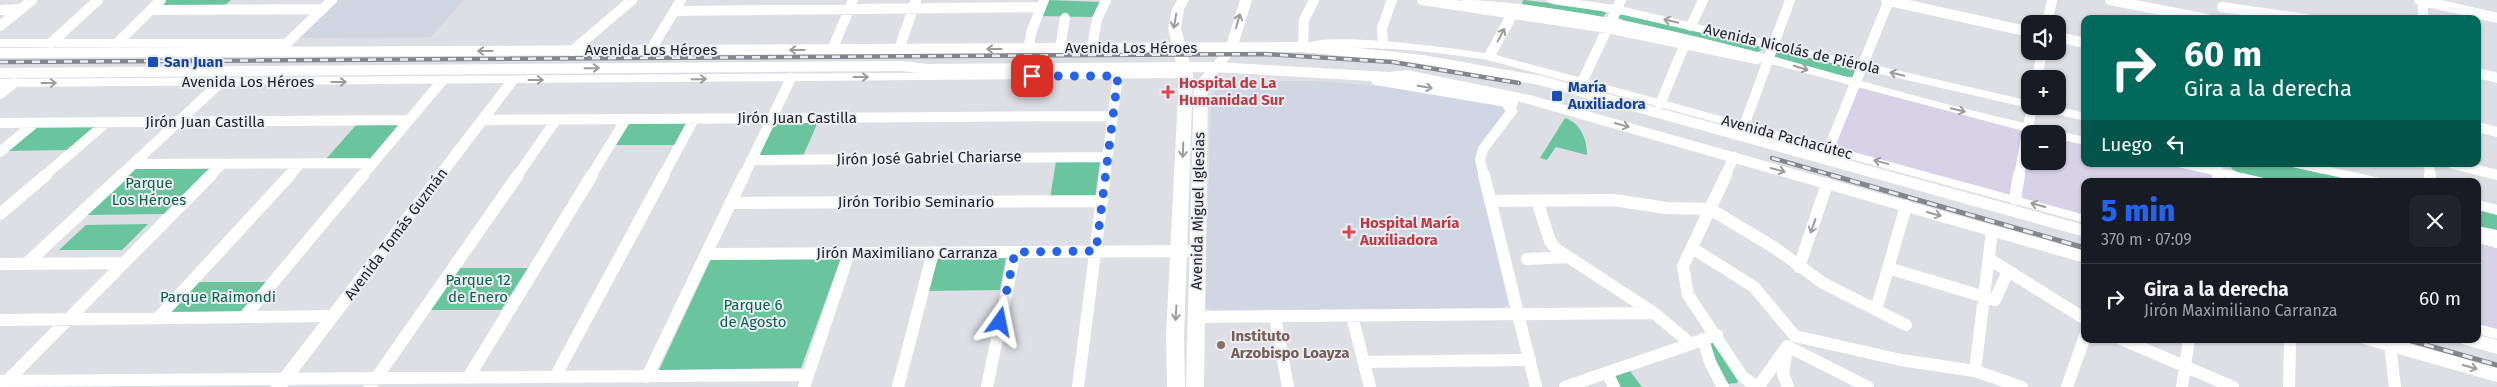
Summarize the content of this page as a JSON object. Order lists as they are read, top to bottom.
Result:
{
  "streets": {
    "main road": [
      "Avenida Los Héroes",
      "Avenida Nicolás de Piérola",
      "Avenida Pachacútec",
      "Avenida Miguel Iglesias"
    ],
    "street": [
      "Jirón Juan Castilla",
      "Jirón José Gabriel Chariarse",
      "Jirón Toribio Seminario",
      "Avenida Tomás Guzmán",
      "Jirón Maximiliano Carranza"
    ]
  },
  "crossings": [
    ["Avenida Los Héroes", "Avenida Miguel Iglesias"],
    ["Avenida Los Héroes", "Avenida Tomás Guzmán"],
    ["Jirón Juan Castilla", "Avenida Tomás Guzmán"],
    ["Avenida Miguel Iglesias", "Jirón Maximiliano Carranza"]
  ],
  "parks": [
    "Parque Los Héroes",
    "Parque 12 de Enero",
    "Parque Raimondi",
    "Parque 6 de Agosto"
  ],
  "places": {
    "transit": ["San Juan", "María Auxiliadora"],
    "health": ["Hospital de La Humanidad Sur", "Hospital María Auxiliadora"],
    "other": ["Instituto Arzobispo Loayza"]
  },
  "page": {
    "map_buttons": ["+", "−"],
    "turn": ["60 m", "Gira a la derecha"],
    "then": "Luego",
    "heading": ["5 min", "370 m · 07:09"],
    "list": [
      {
        "name": "Gira a la derecha",
        "note": "Jirón Maximiliano Carranza",
        "value": "60 m"
      }
    ]
  }
}
